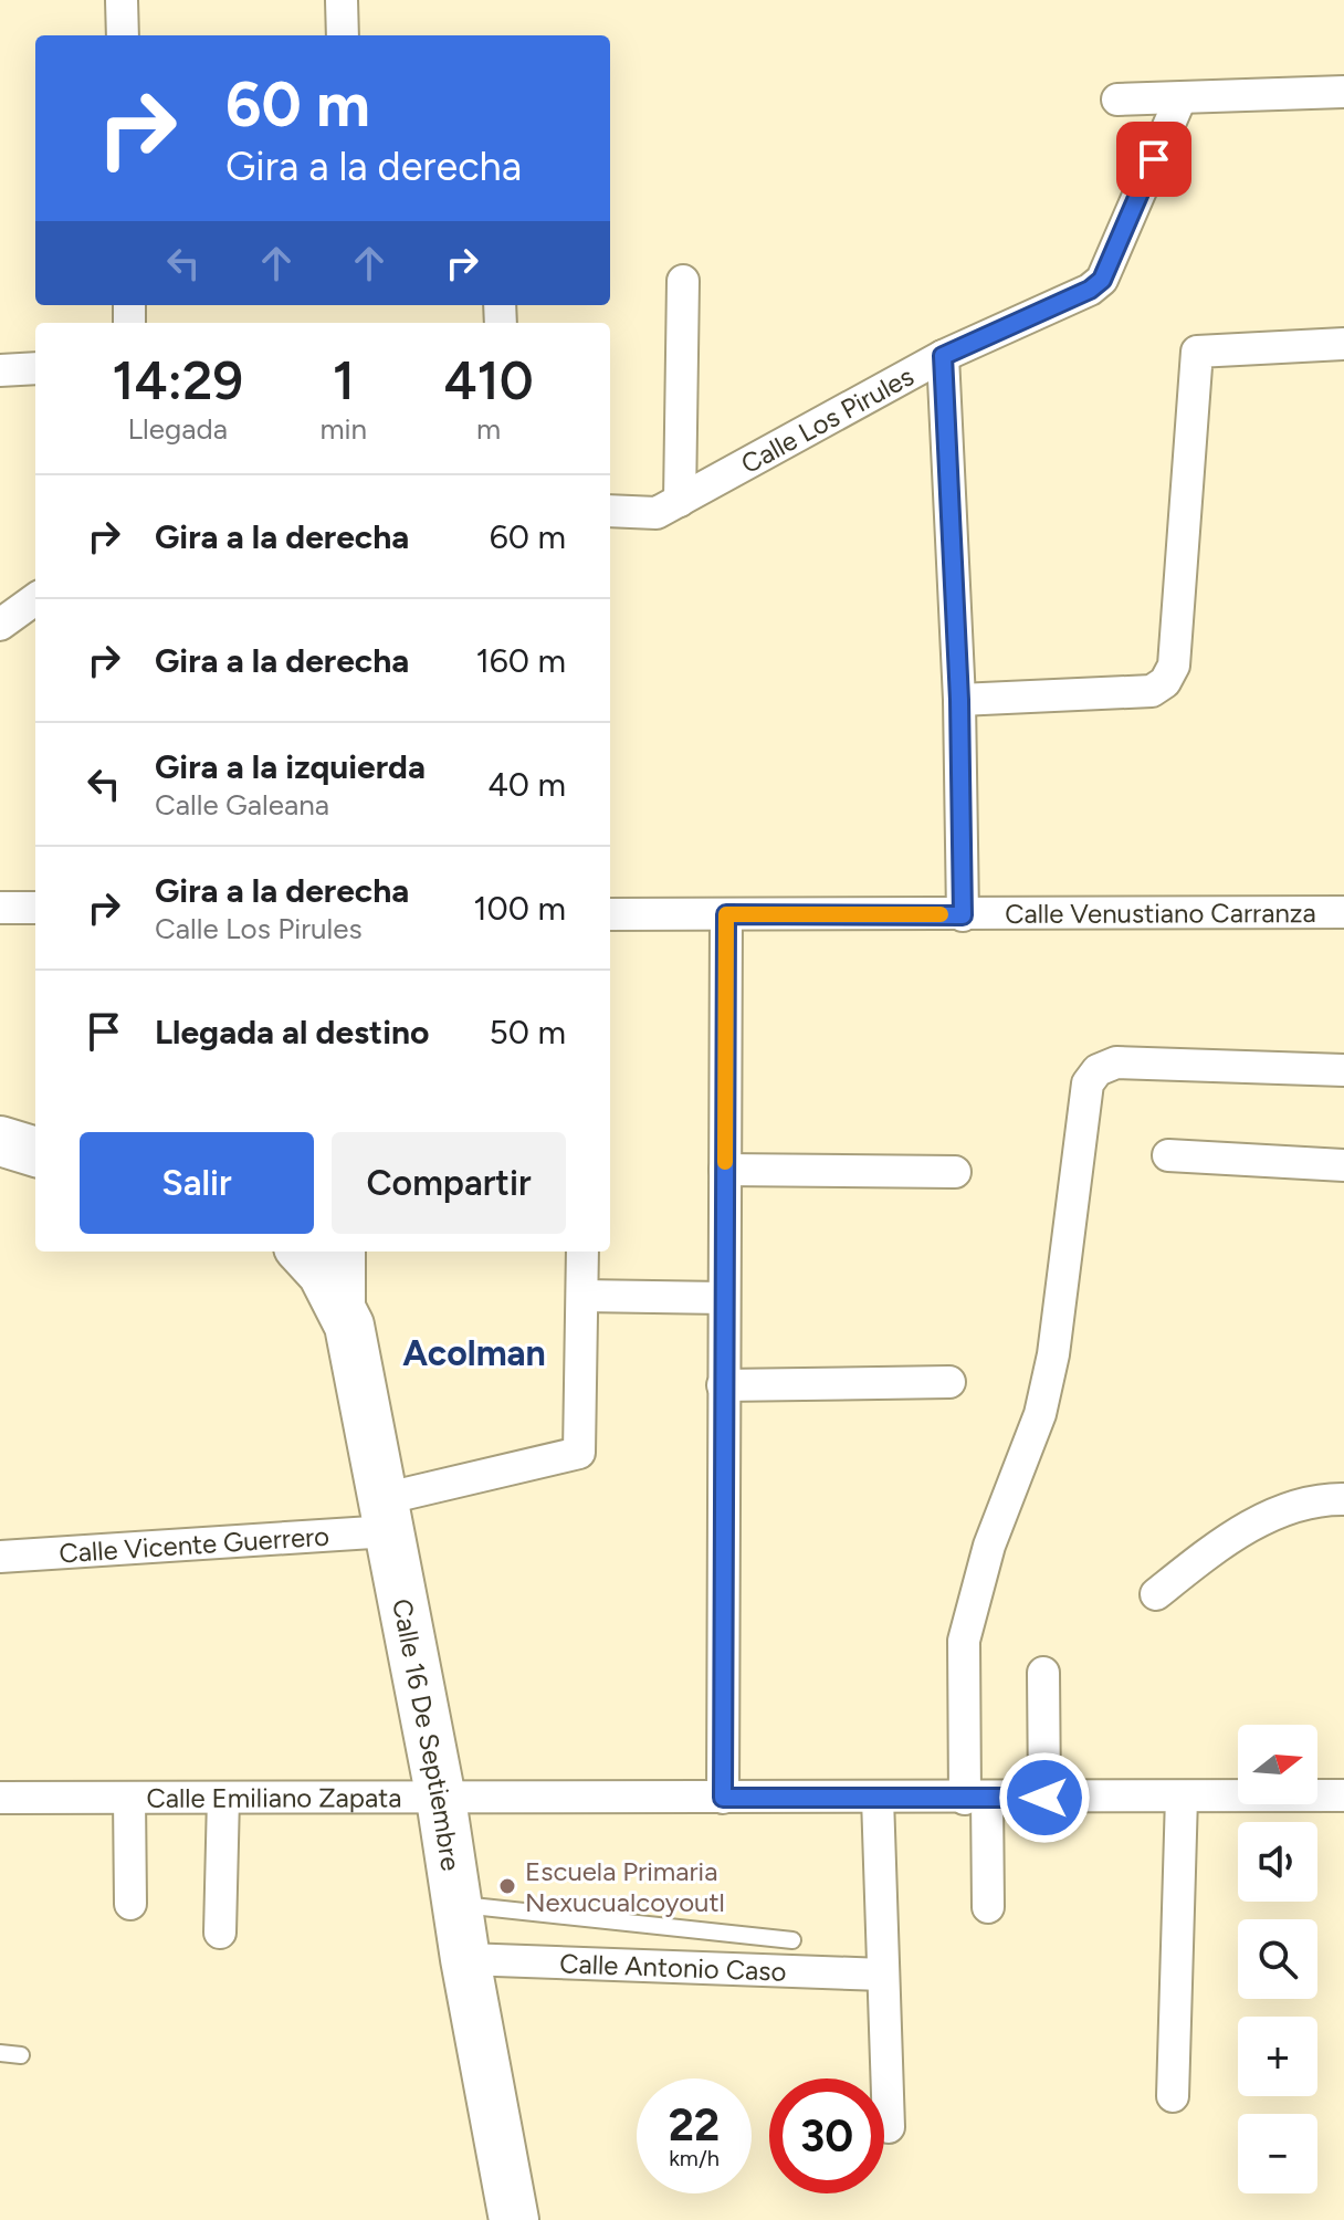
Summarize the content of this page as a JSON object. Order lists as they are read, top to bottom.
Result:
{
  "streets": {
    "main road": ["Calle 16 De Septiembre"],
    "street": [
      "Calle Los Pirules",
      "Calle Venustiano Carranza",
      "Calle Vicente Guerrero",
      "Calle Emiliano Zapata",
      "Calle Antonio Caso"
    ]
  },
  "crossings": [
    ["Calle Vicente Guerrero", "Calle 16 De Septiembre"],
    ["Calle 16 De Septiembre", "Calle Emiliano Zapata"],
    ["Calle 16 De Septiembre", "Calle Antonio Caso"]
  ],
  "districts": ["Acolman"],
  "places": ["Escuela Primaria Nexucualcoyoutl"],
  "north": "right",
  "page": {
    "turn": ["60 m", "Gira a la derecha"],
    "eta": [
      "14:29",
      "Llegada",
      "1",
      "min",
      "410",
      "m"
    ],
    "list": [
      {
        "name": "Gira a la derecha",
        "value": "60 m"
      },
      {
        "name": "Gira a la derecha",
        "value": "160 m"
      },
      {
        "name": "Gira a la izquierda",
        "note": "Calle Galeana",
        "value": "40 m"
      },
      {
        "name": "Gira a la derecha",
        "note": "Calle Los Pirules",
        "value": "100 m"
      },
      {
        "name": "Llegada al destino",
        "value": "50 m"
      }
    ],
    "buttons": ["Salir", "Compartir"],
    "map_buttons": ["+", "−"],
    "speed": "22 km/h",
    "limit": "30"
  }
}
